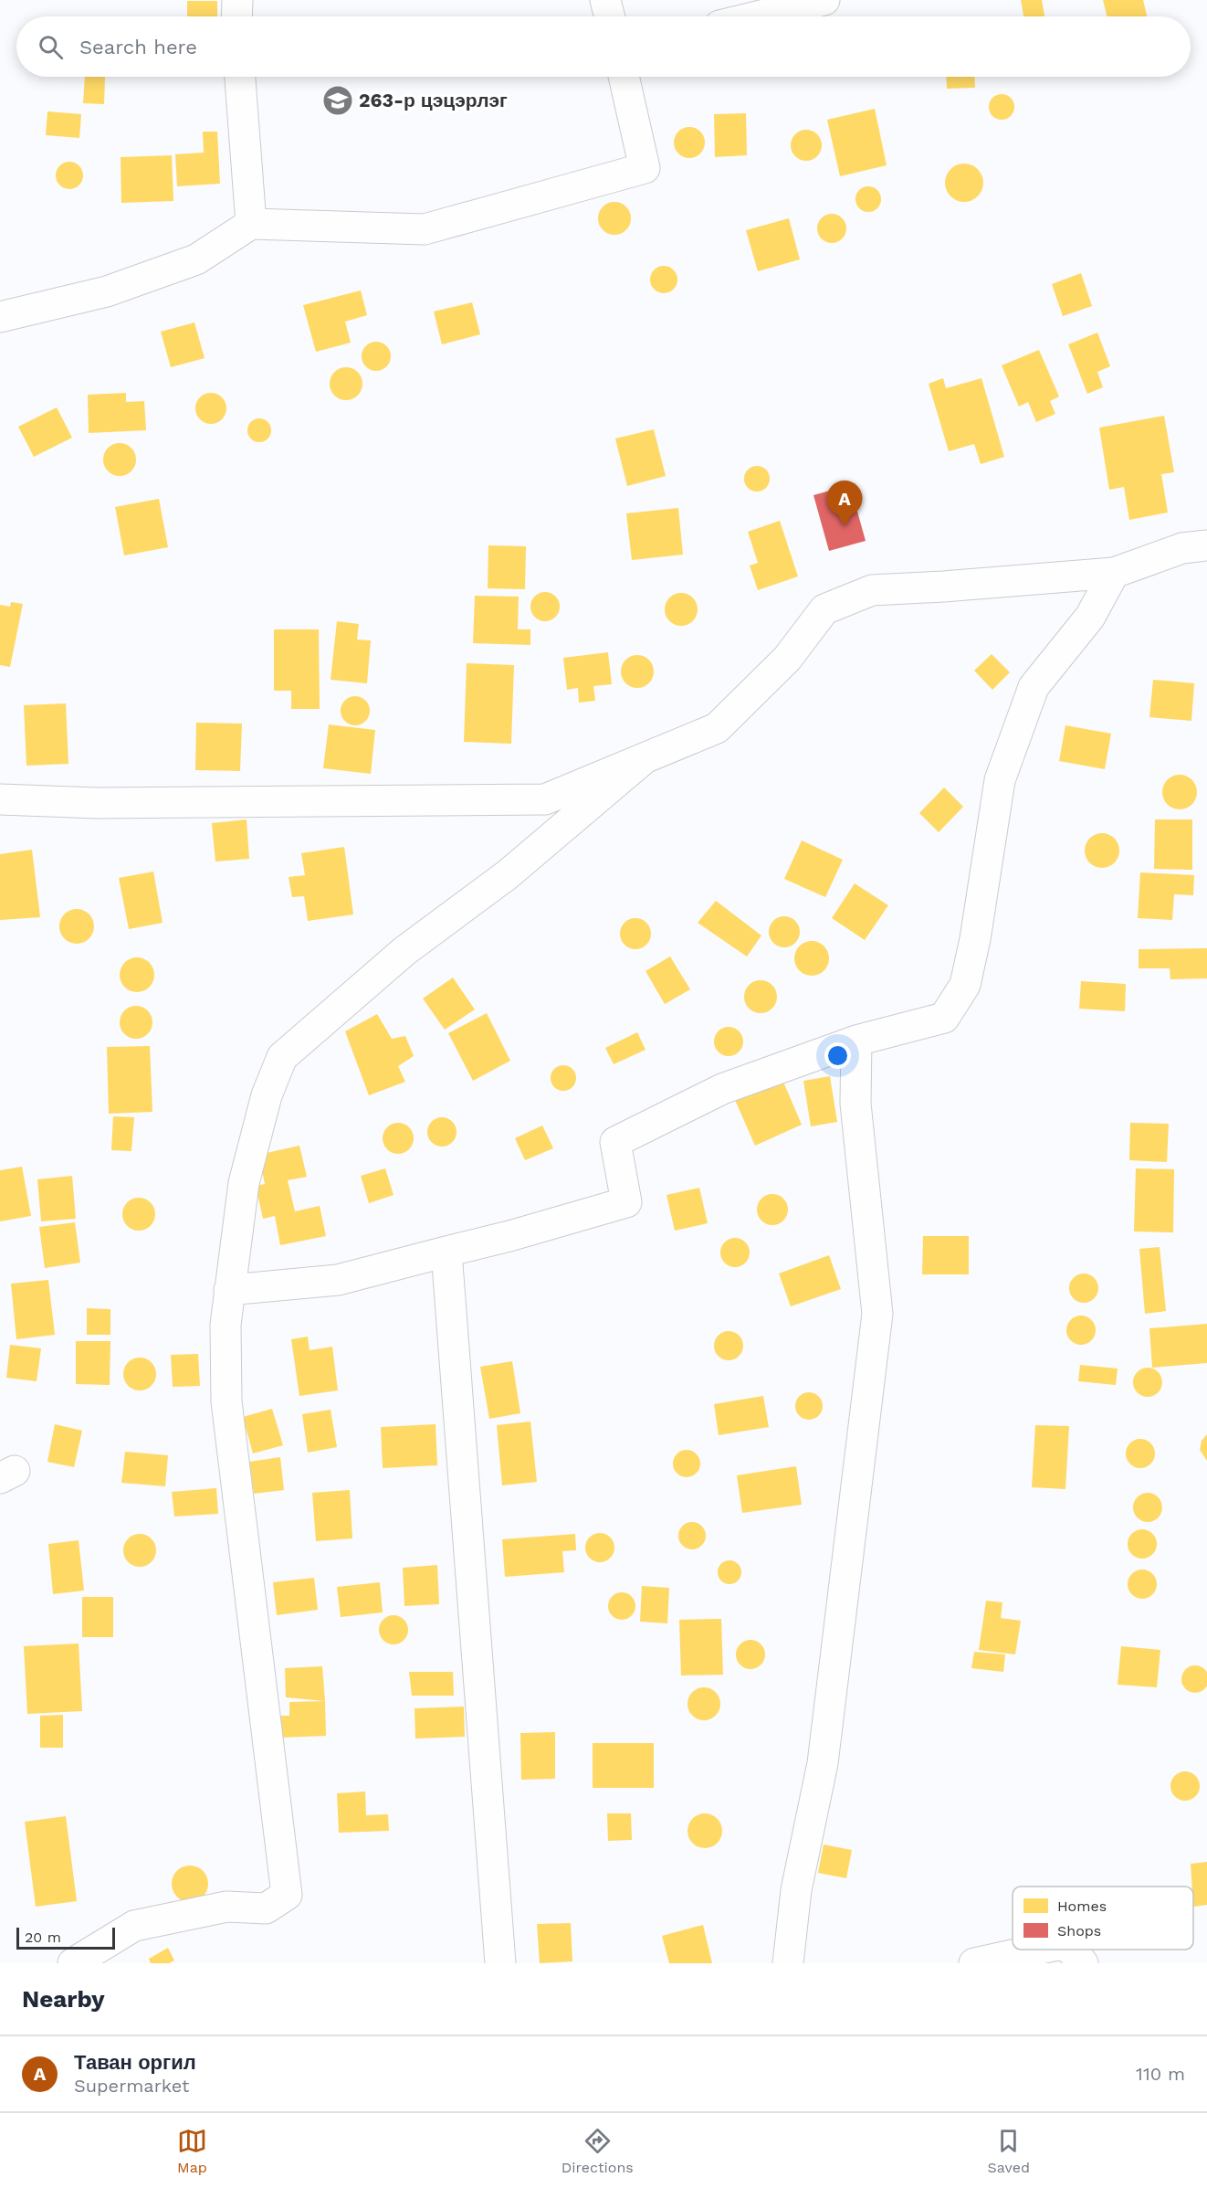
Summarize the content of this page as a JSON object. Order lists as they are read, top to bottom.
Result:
{
  "places": {
    "school or university": ["263-р цэцэрлэг"]
  },
  "legend": ["Homes", "Shops"],
  "scale_bar": "20 m",
  "page": {
    "search": "Search here",
    "pins": "A",
    "scale": "20 m",
    "heading": "Nearby",
    "list": [
      {
        "mark": "A",
        "name": "Таван оргил",
        "note": "Supermarket",
        "value": "110 m"
      }
    ],
    "nav": ["Map", "Directions", "Saved"]
  }
}
